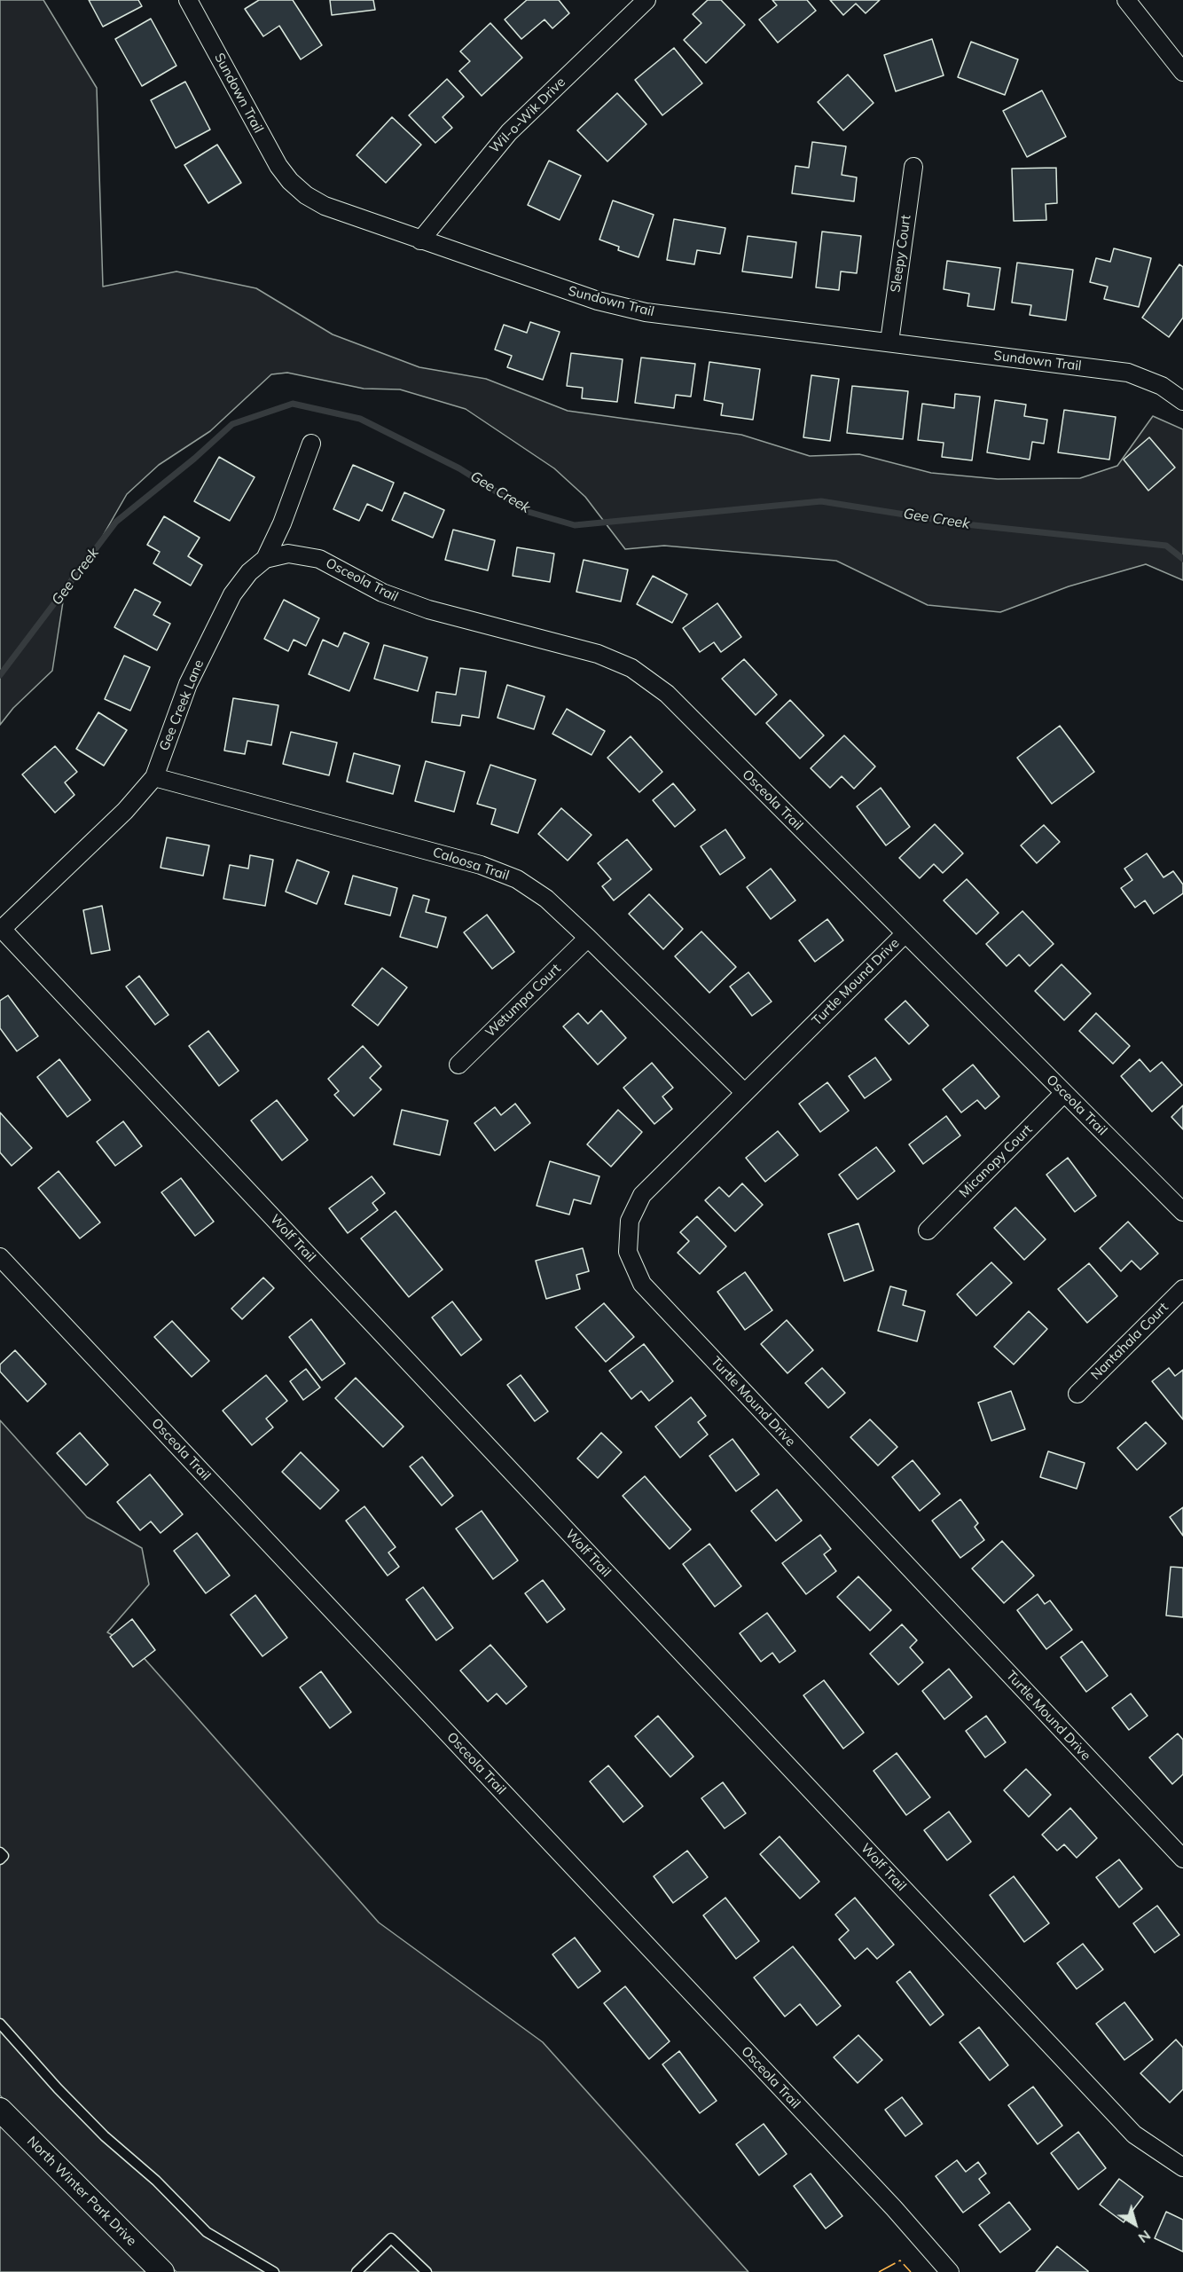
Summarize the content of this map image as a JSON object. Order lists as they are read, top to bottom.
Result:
{
  "streets": {
    "street": [
      "Sundown Trail",
      "Wil-o-Wik Drive",
      "Sleepy Court",
      "Osceola Trail",
      "Gee Creek Lane",
      "Caloosa Trail",
      "Turtle Mound Drive",
      "Wetumpa Court",
      "Micanopy Court",
      "Wolf Trail",
      "Nantahala Court",
      "North Winter Park Drive"
    ]
  },
  "crossings": [
    ["Sundown Trail", "Wil-o-Wik Drive"],
    ["Sundown Trail", "Sleepy Court"],
    ["Osceola Trail", "Gee Creek Lane"],
    ["Osceola Trail", "Turtle Mound Drive"],
    ["Osceola Trail", "Micanopy Court"],
    ["Gee Creek Lane", "Caloosa Trail"],
    ["Gee Creek Lane", "Wolf Trail"],
    ["Caloosa Trail", "Turtle Mound Drive"],
    ["Caloosa Trail", "Wetumpa Court"]
  ],
  "water": ["Gee Creek"],
  "north": "bottom right"
}
